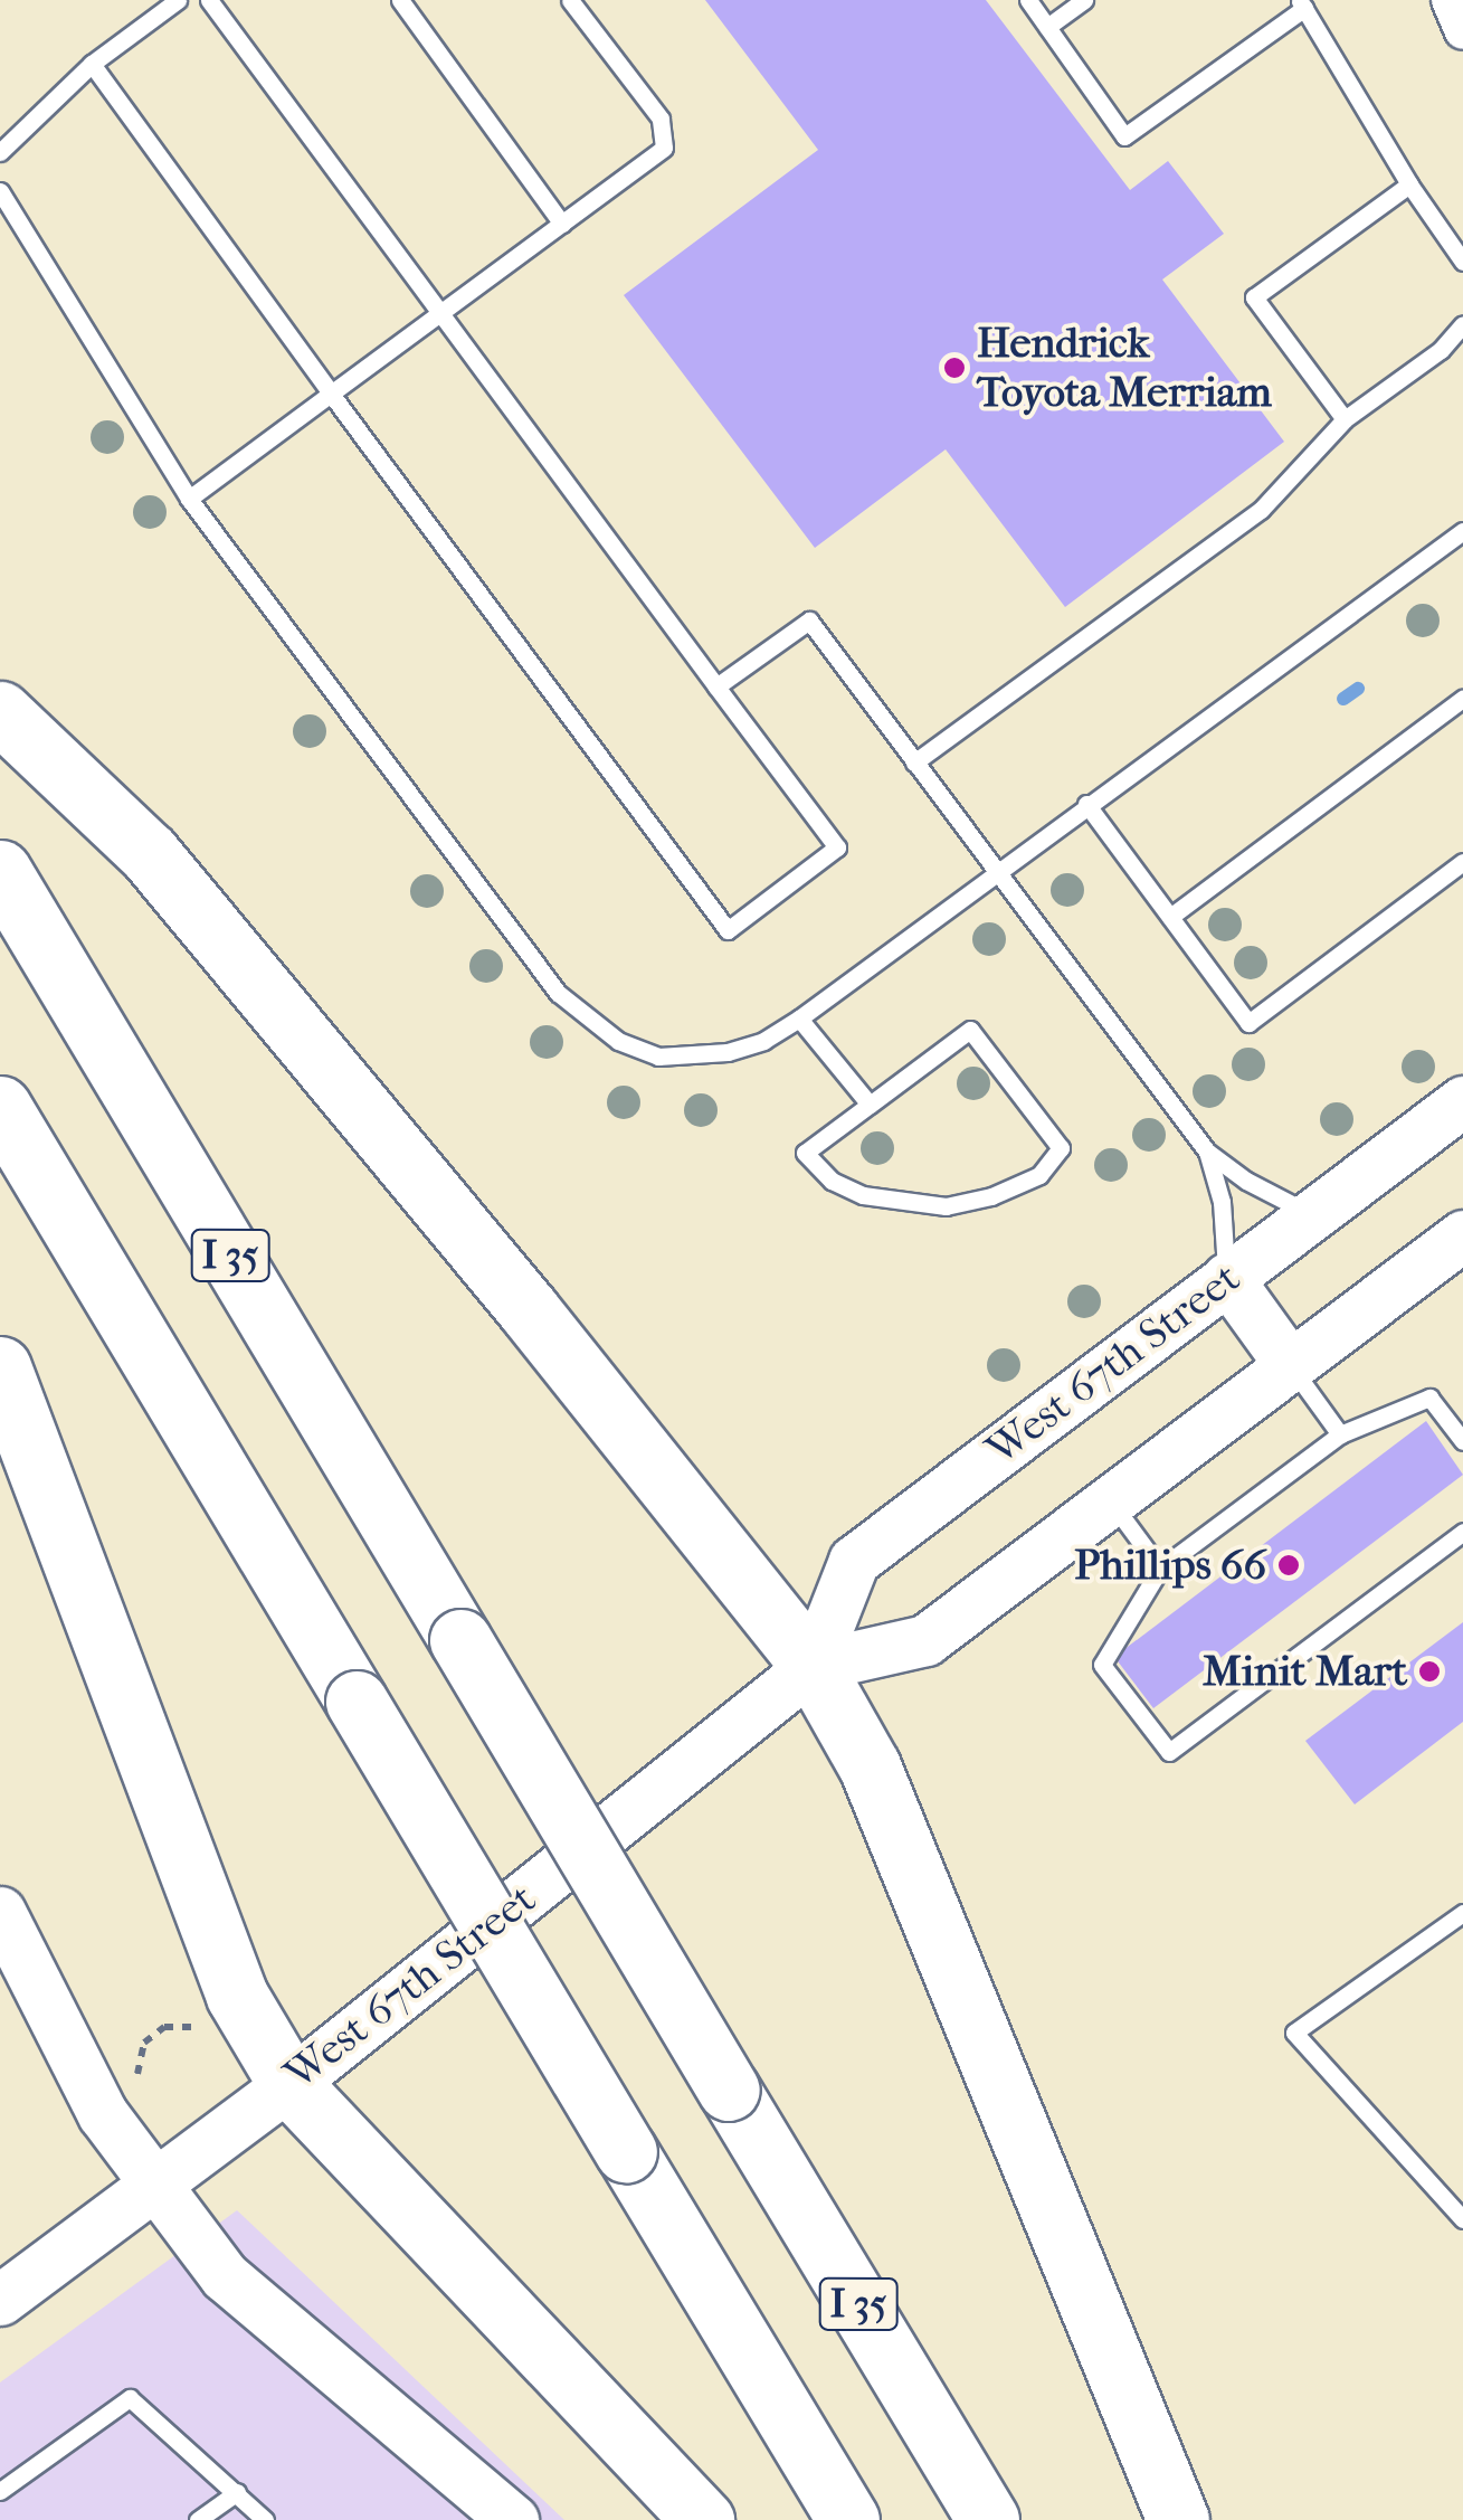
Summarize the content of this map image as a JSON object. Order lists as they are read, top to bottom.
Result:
{
  "streets": {
    "highway": ["I 35"],
    "street": ["West 67th Street"]
  },
  "places": ["Hendrick Toyota Merriam", "Phillips 66", "Minit Mart"]
}
